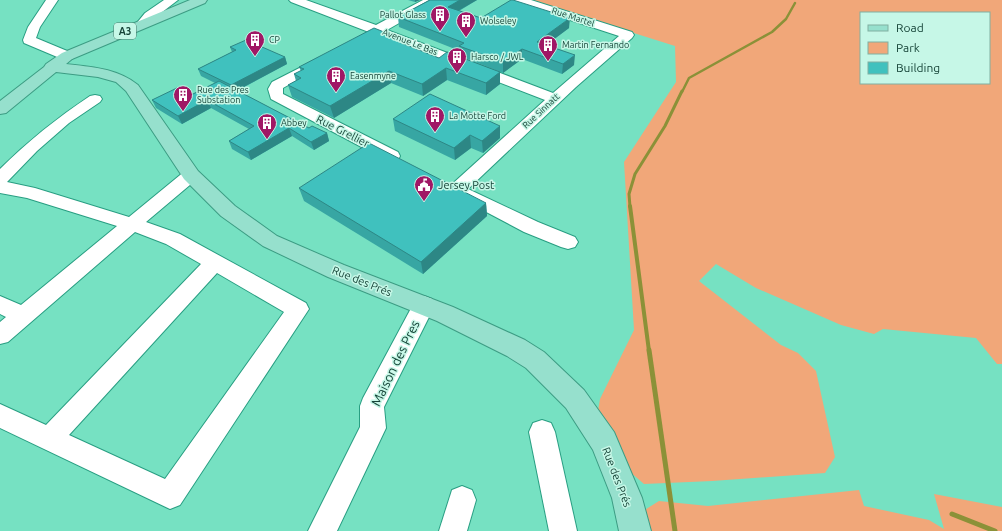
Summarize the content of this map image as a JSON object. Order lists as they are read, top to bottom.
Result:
{
  "streets": {
    "main road": ["A3", "Rue des Prés"],
    "street": [
      "Rue Martel",
      "Avenue Le Bas",
      "Rue Sinnatt",
      "Rue Grellier",
      "Maison des Pres"
    ]
  },
  "crossings": [
    ["Rue Martel", "Rue Sinnatt"],
    ["A3", "Rue des Prés"],
    ["Avenue Le Bas", "Rue Sinnatt"],
    ["Rue des Prés", "Maison des Pres"]
  ],
  "places": {
    "building": [
      "Pallot Glass",
      "Wolseley",
      "CP",
      "Martin Fernando",
      "Harsco / JWL",
      "Easenmyne",
      "Rue des Pres Substation",
      "La Motte Ford",
      "Abbey"
    ],
    "public building": ["Jersey Post"]
  },
  "legend": ["Road", "Park", "Building"]
}
